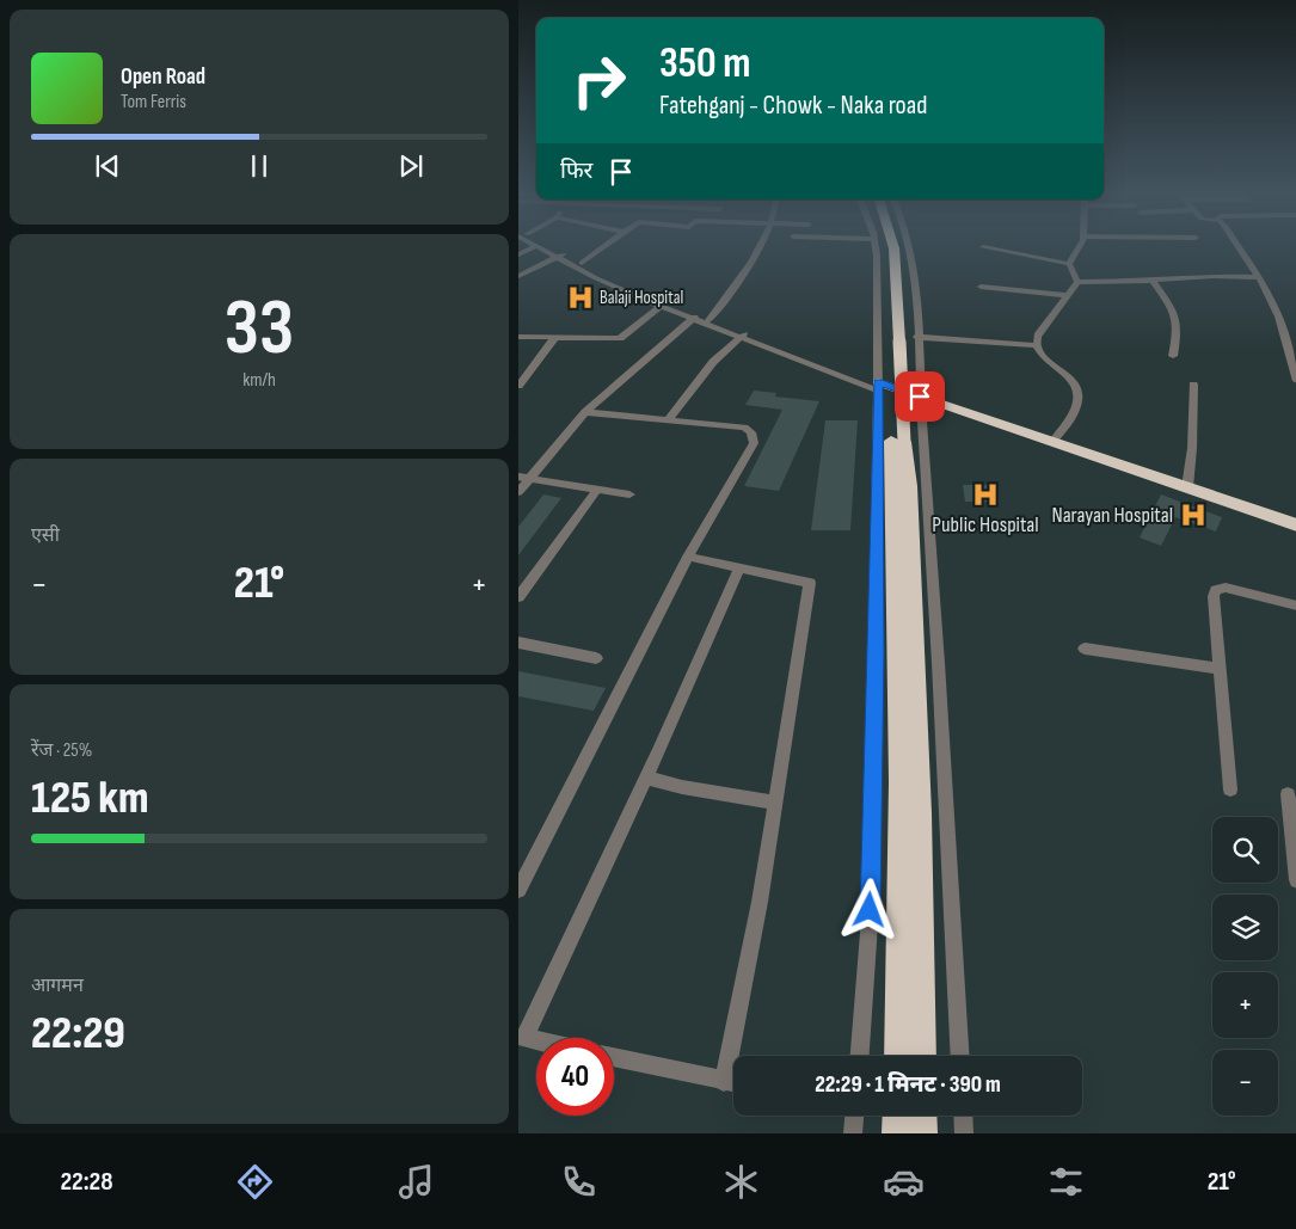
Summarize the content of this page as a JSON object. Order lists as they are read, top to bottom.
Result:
{
  "places": {
    "hospital": ["Balaji Hospital", "Public Hospital", "Narayan Hospital"]
  },
  "page": {
    "turn": ["350 m", "Fatehganj - Chowk - Naka road"],
    "song": ["Open Road", "Tom Ferris"],
    "then": "फिर",
    "tile": [
      ["33", "km/h"],
      "एसी",
      ["रेंज · 25%", "125 km"],
      ["आगमन", "22:29"]
    ],
    "heat": ["−", "21°", "+"],
    "map_buttons": ["+", "−"],
    "limit": "40",
    "trip": "22:29 · 1 मिनट · 390 m",
    "tabs": ["22:28", "21°"]
  }
}
